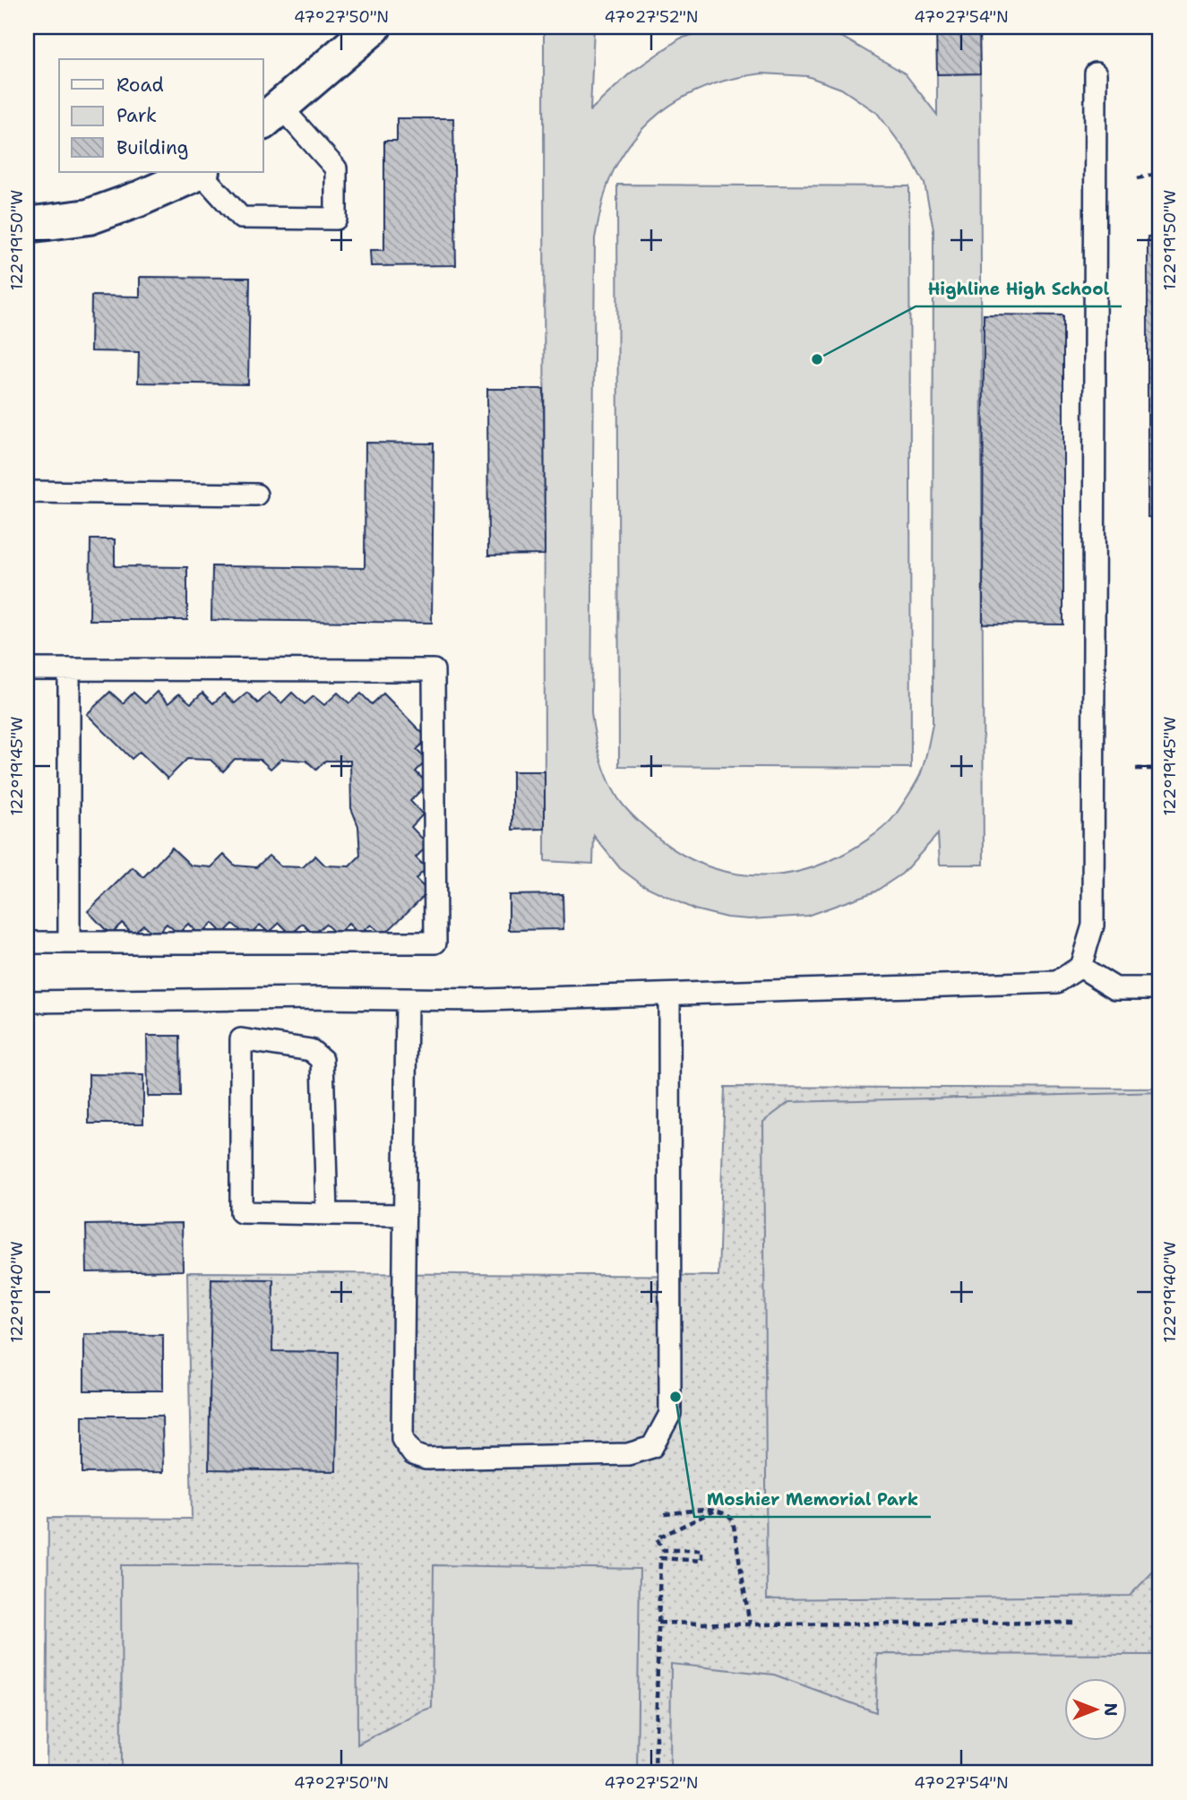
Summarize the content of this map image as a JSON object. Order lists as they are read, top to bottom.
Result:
{
  "places": ["Highline High School", "Moshier Memorial Park"],
  "legend": ["Road", "Park", "Building"],
  "north": "right",
  "coordinates": [
    "47°27'50\"N",
    "47°27'52\"N",
    "47°27'54\"N",
    "122°19'50\"W",
    "122°19'45\"W",
    "122°19'40\"W"
  ]
}
